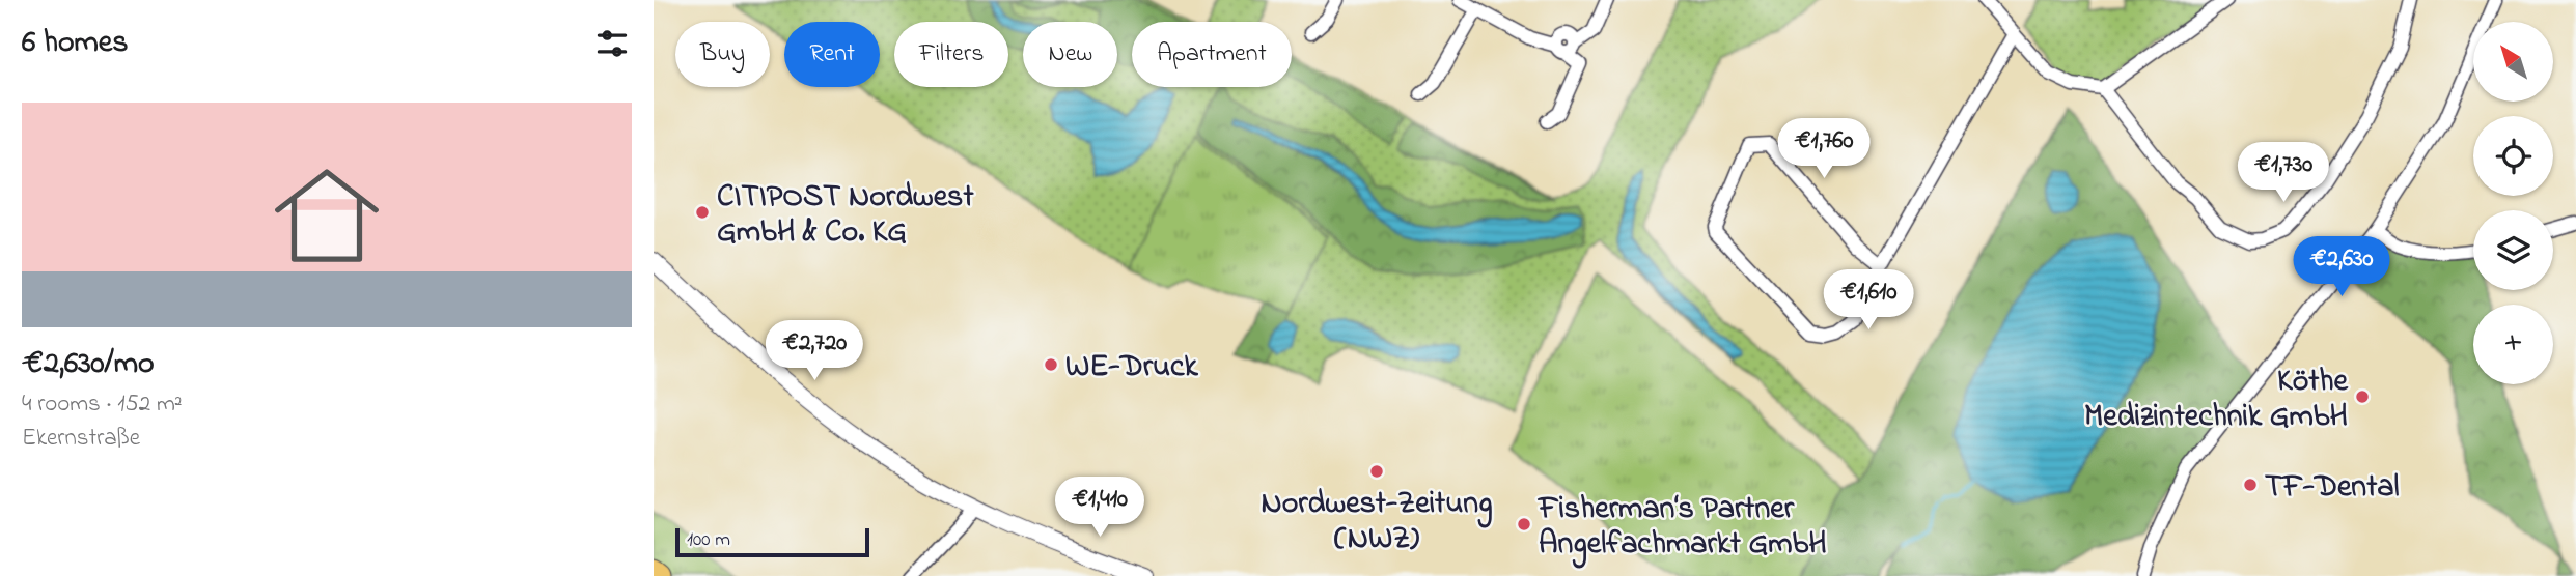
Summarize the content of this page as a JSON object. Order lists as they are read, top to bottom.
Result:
{
  "places": [
    "CITIPOST Nordwest GmbH & Co. KG",
    "WE-Druck",
    "Köthe Medizintechnik GmbH",
    "Nordwest-Zeitung (NWZ)",
    "TF-Dental",
    "Fisherman‘s Partner Angelfachmarkt GmbH"
  ],
  "scale_bar": "100 m",
  "north": "top left",
  "page": {
    "heading": "6 homes",
    "map_buttons": "+",
    "chip": [
      "Buy",
      "Rent",
      "Filters",
      "New",
      "Apartment"
    ],
    "list": [
      {
        "name": "€2,630/mo",
        "note": "4 rooms · 152 m² · Ekernstraße"
      }
    ],
    "price": [
      "€1,760",
      "€1,730",
      "€2,630",
      "€1,610",
      "€2,720",
      "€1,410"
    ],
    "scale": "100 m"
  }
}
